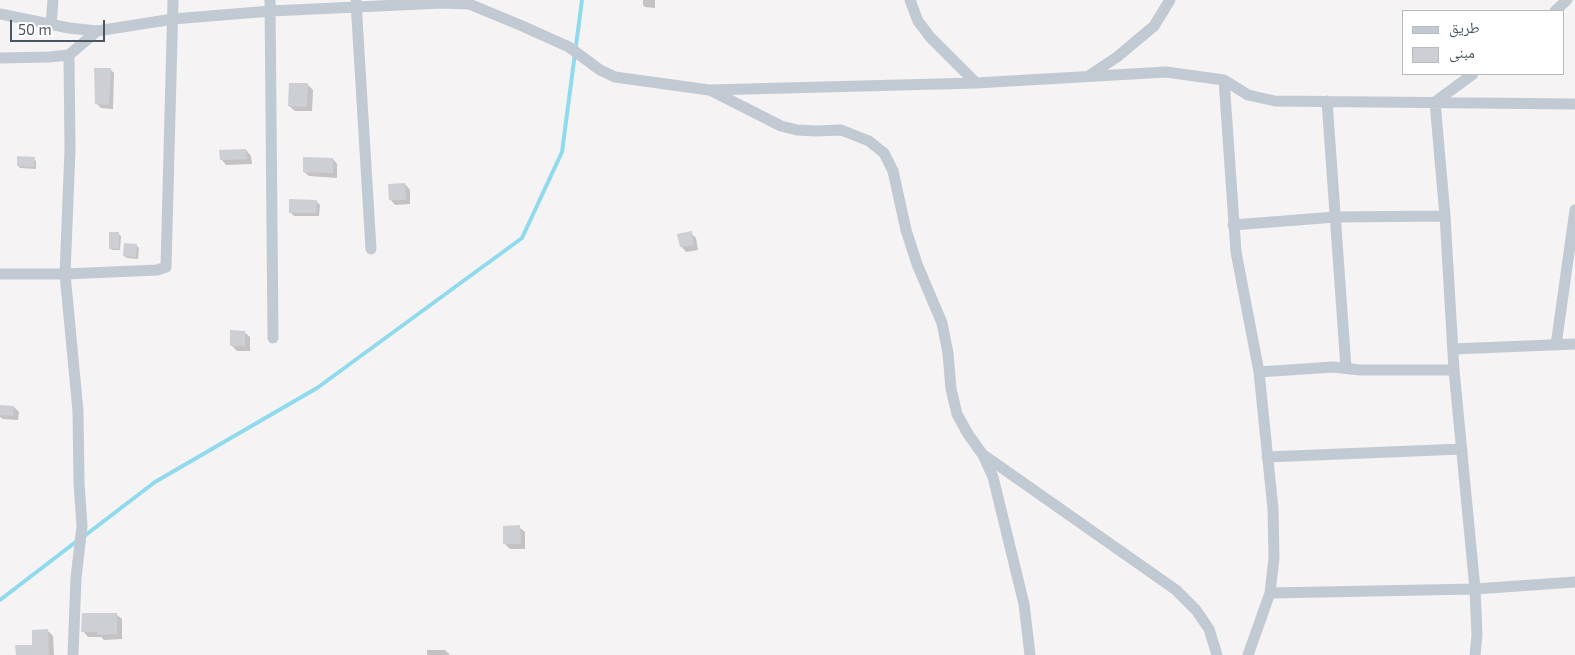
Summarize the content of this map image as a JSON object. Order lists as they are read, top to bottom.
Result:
{
  "legend": ["طريق", "مبنى"],
  "scale_bar": "50 m"
}
